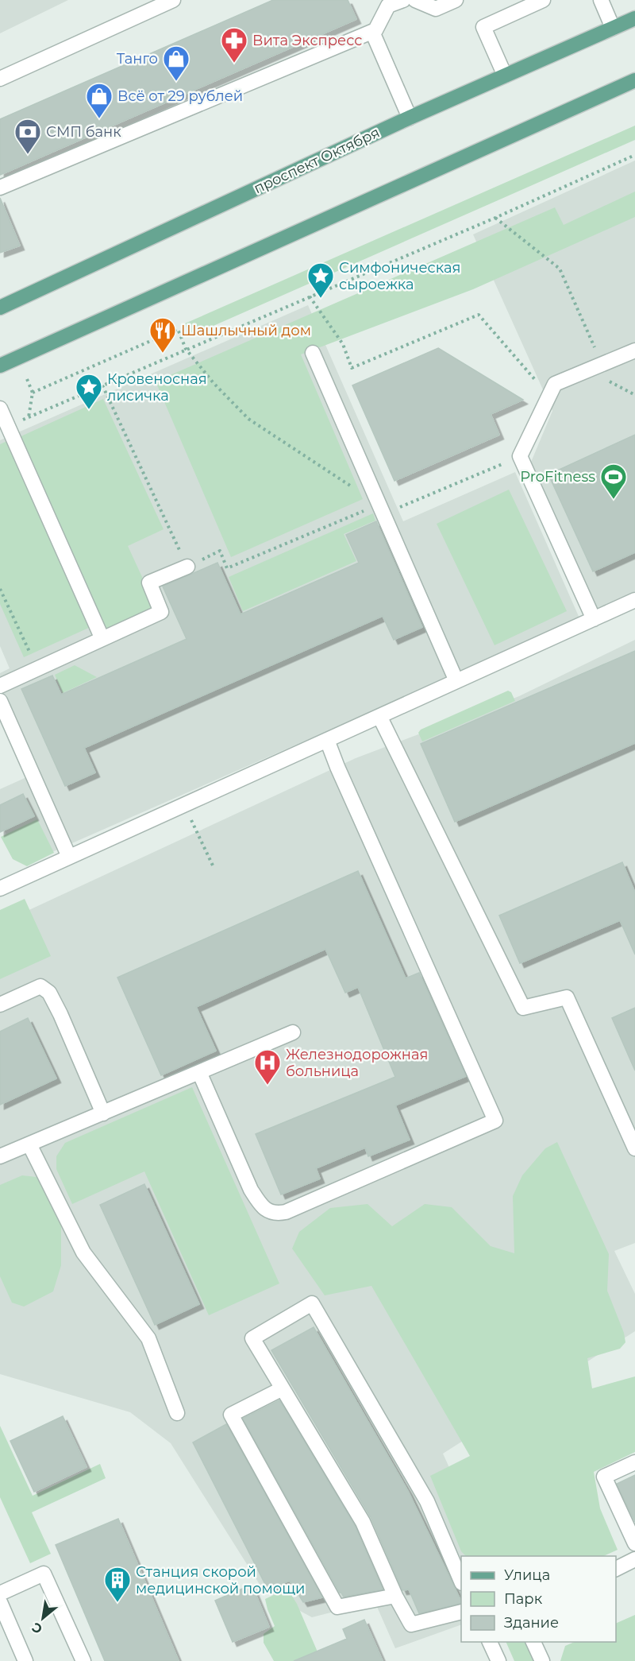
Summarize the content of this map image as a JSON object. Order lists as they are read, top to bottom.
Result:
{
  "streets": {
    "main road": ["проспект Октября"]
  },
  "places": {
    "pharmacy": ["Вита Экспресс"],
    "shop": ["Танго", "Всё от 29 рублей"],
    "bank": ["СМП банк"],
    "place": ["Симфоническая сыроежка", "Кровеносная лисичка"],
    "restaurant": ["Шашлычный дом"],
    "sports": ["ProFitness"],
    "hospital": ["Железнодорожная больница"],
    "building": ["Станция скорой медицинской помощи"]
  },
  "legend": ["Улица", "Парк", "Здание"],
  "north": "bottom left"
}
